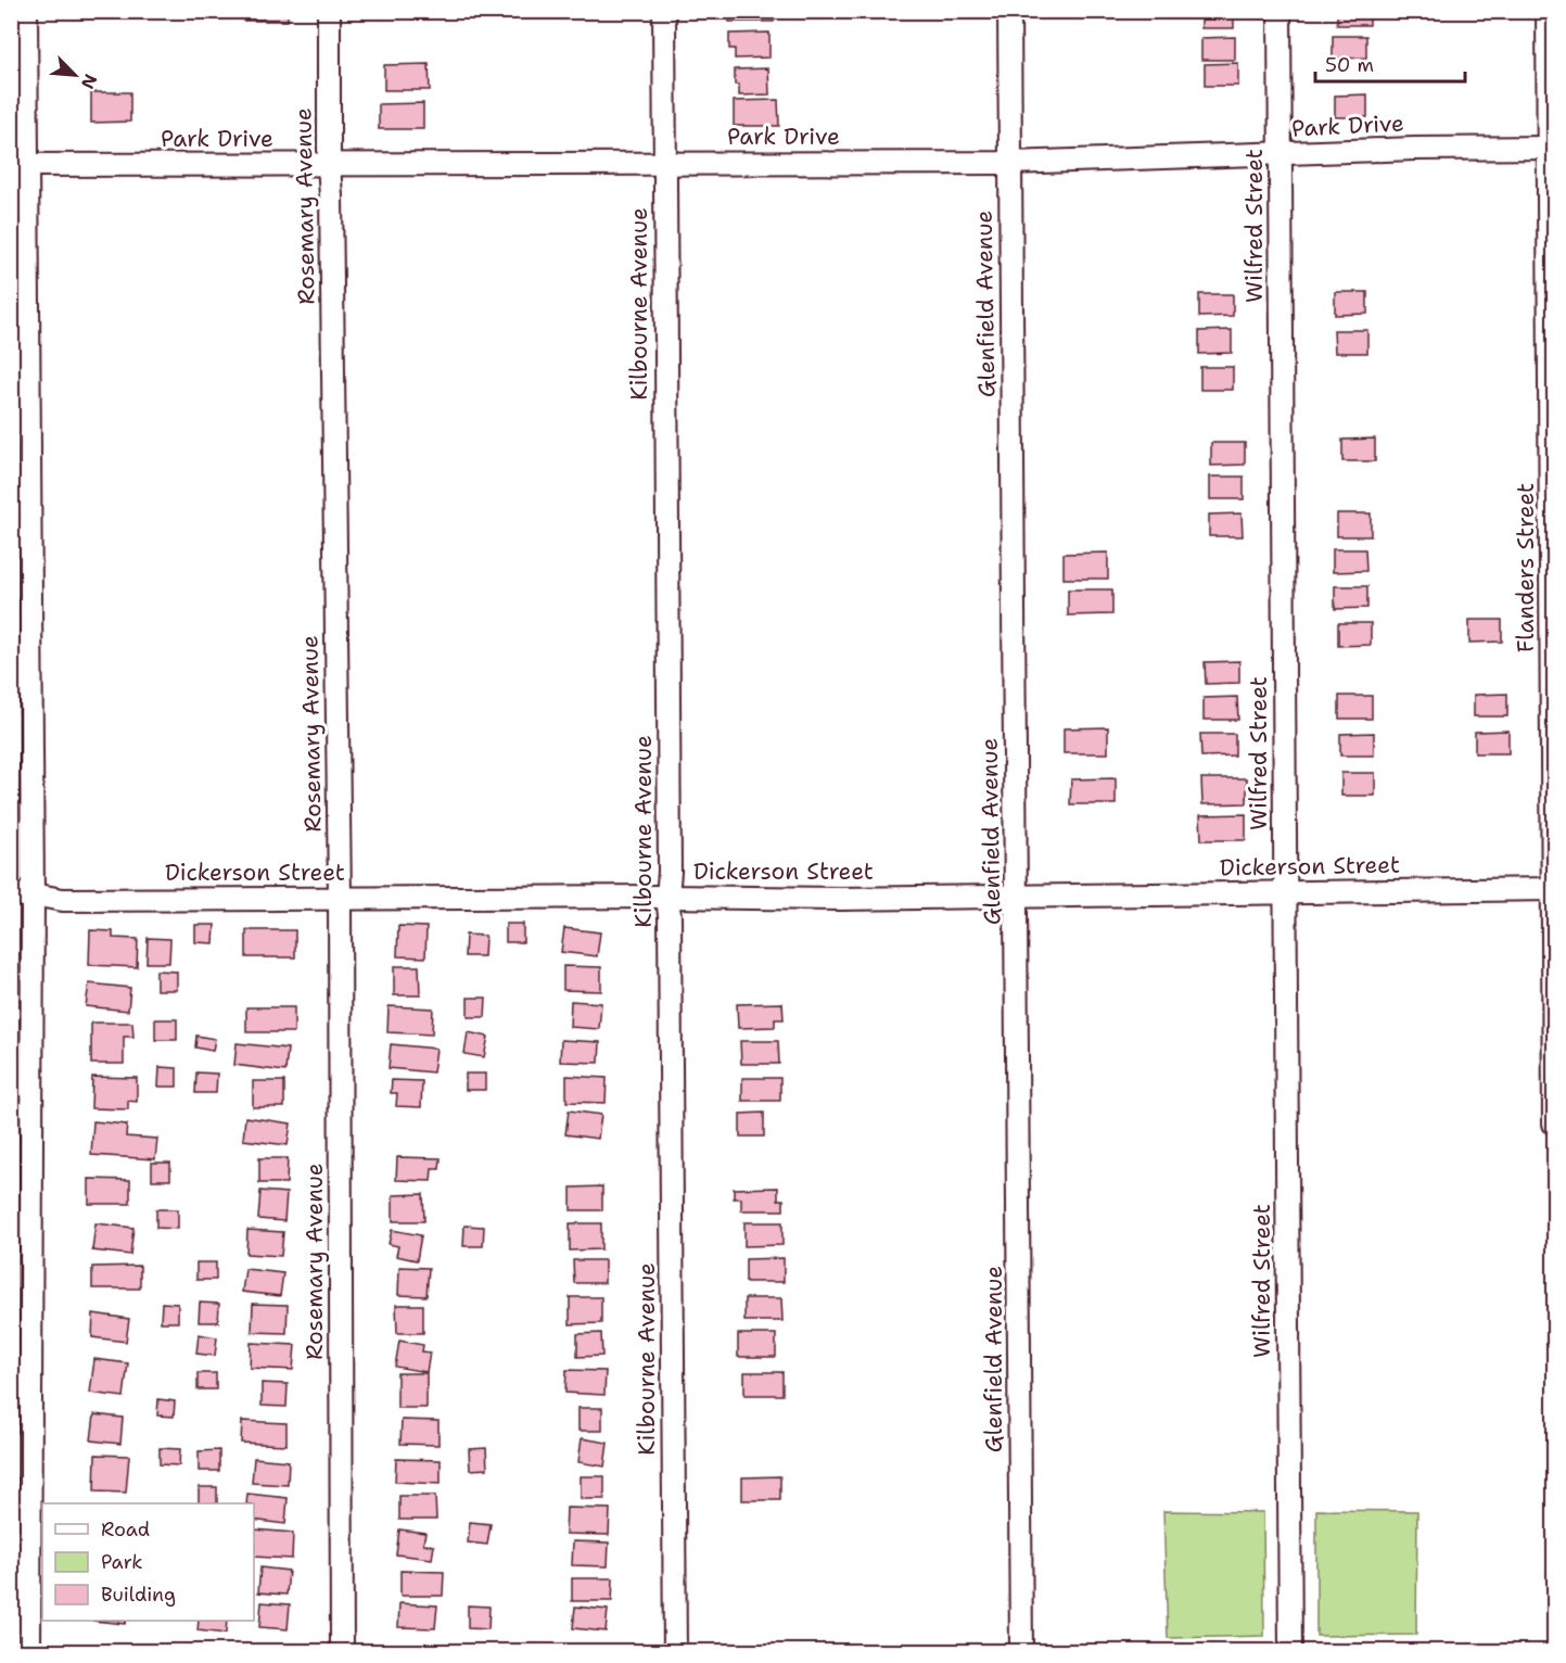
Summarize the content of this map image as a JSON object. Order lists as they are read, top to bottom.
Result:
{
  "streets": {
    "street": [
      "Park Drive",
      "Rosemary Avenue",
      "Wilfred Street",
      "Kilbourne Avenue",
      "Glenfield Avenue",
      "Flanders Street",
      "Dickerson Street"
    ]
  },
  "crossings": [
    ["Park Drive", "Rosemary Avenue"],
    ["Park Drive", "Wilfred Street"],
    ["Park Drive", "Kilbourne Avenue"],
    ["Park Drive", "Glenfield Avenue"],
    ["Park Drive", "Flanders Street"],
    ["Rosemary Avenue", "Dickerson Street"],
    ["Wilfred Street", "Dickerson Street"],
    ["Kilbourne Avenue", "Dickerson Street"],
    ["Glenfield Avenue", "Dickerson Street"],
    ["Flanders Street", "Dickerson Street"]
  ],
  "legend": ["Road", "Park", "Building"],
  "scale_bar": "50 m",
  "north": "bottom right"
}
